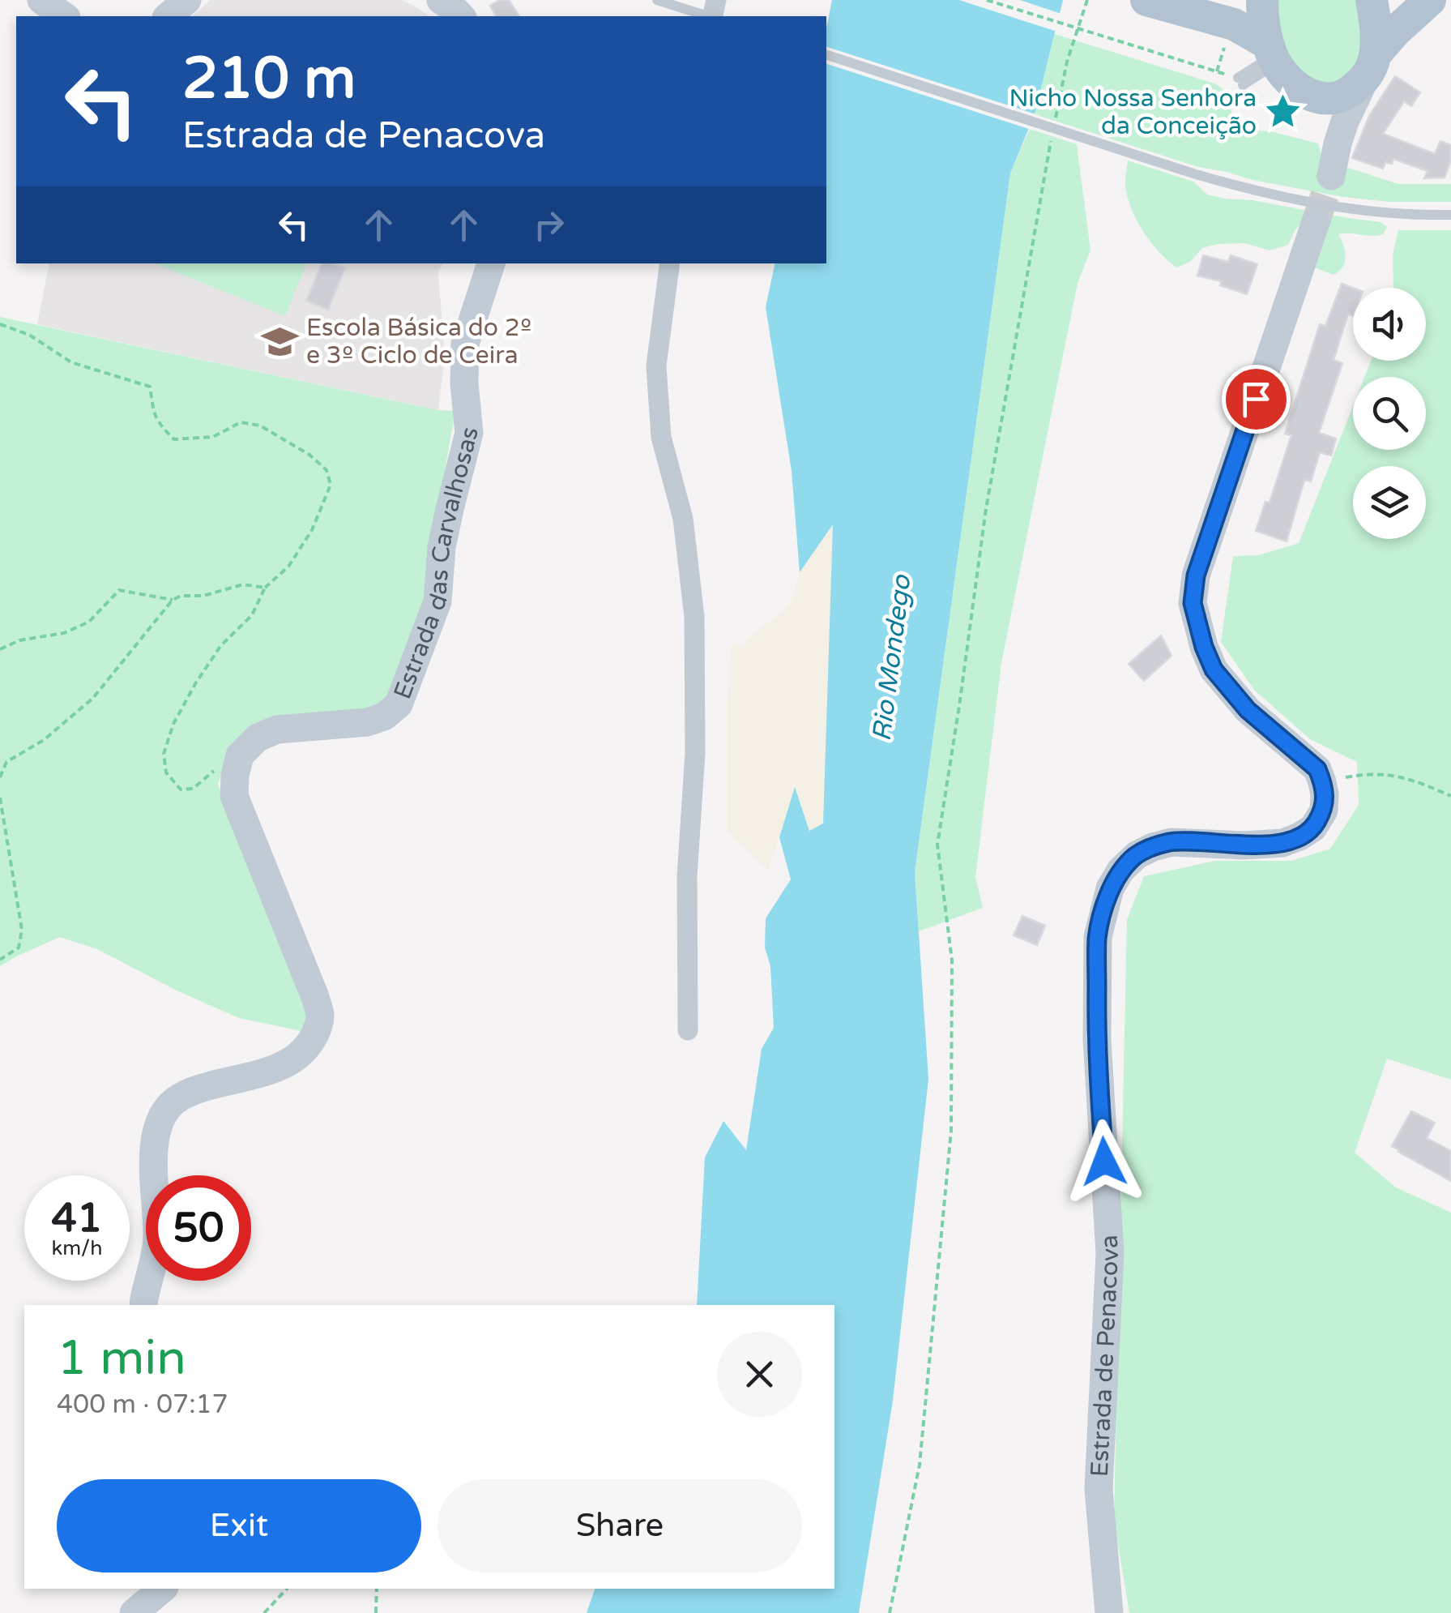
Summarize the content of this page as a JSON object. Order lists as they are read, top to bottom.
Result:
{
  "streets": {
    "main road": ["Estrada das Carvalhosas", "Estrada de Penacova"]
  },
  "water": ["Rio Mondego"],
  "places": {
    "place": ["Nicho Nossa Senhora da Conceição"],
    "school or university": ["Escola Básica do 2º e 3º Ciclo de Ceira"]
  },
  "page": {
    "turn": ["210 m", "Estrada de Penacova"],
    "speed": "41 km/h",
    "limit": "50",
    "heading": ["1 min", "400 m · 07:17"],
    "buttons": ["Exit", "Share"]
  }
}
